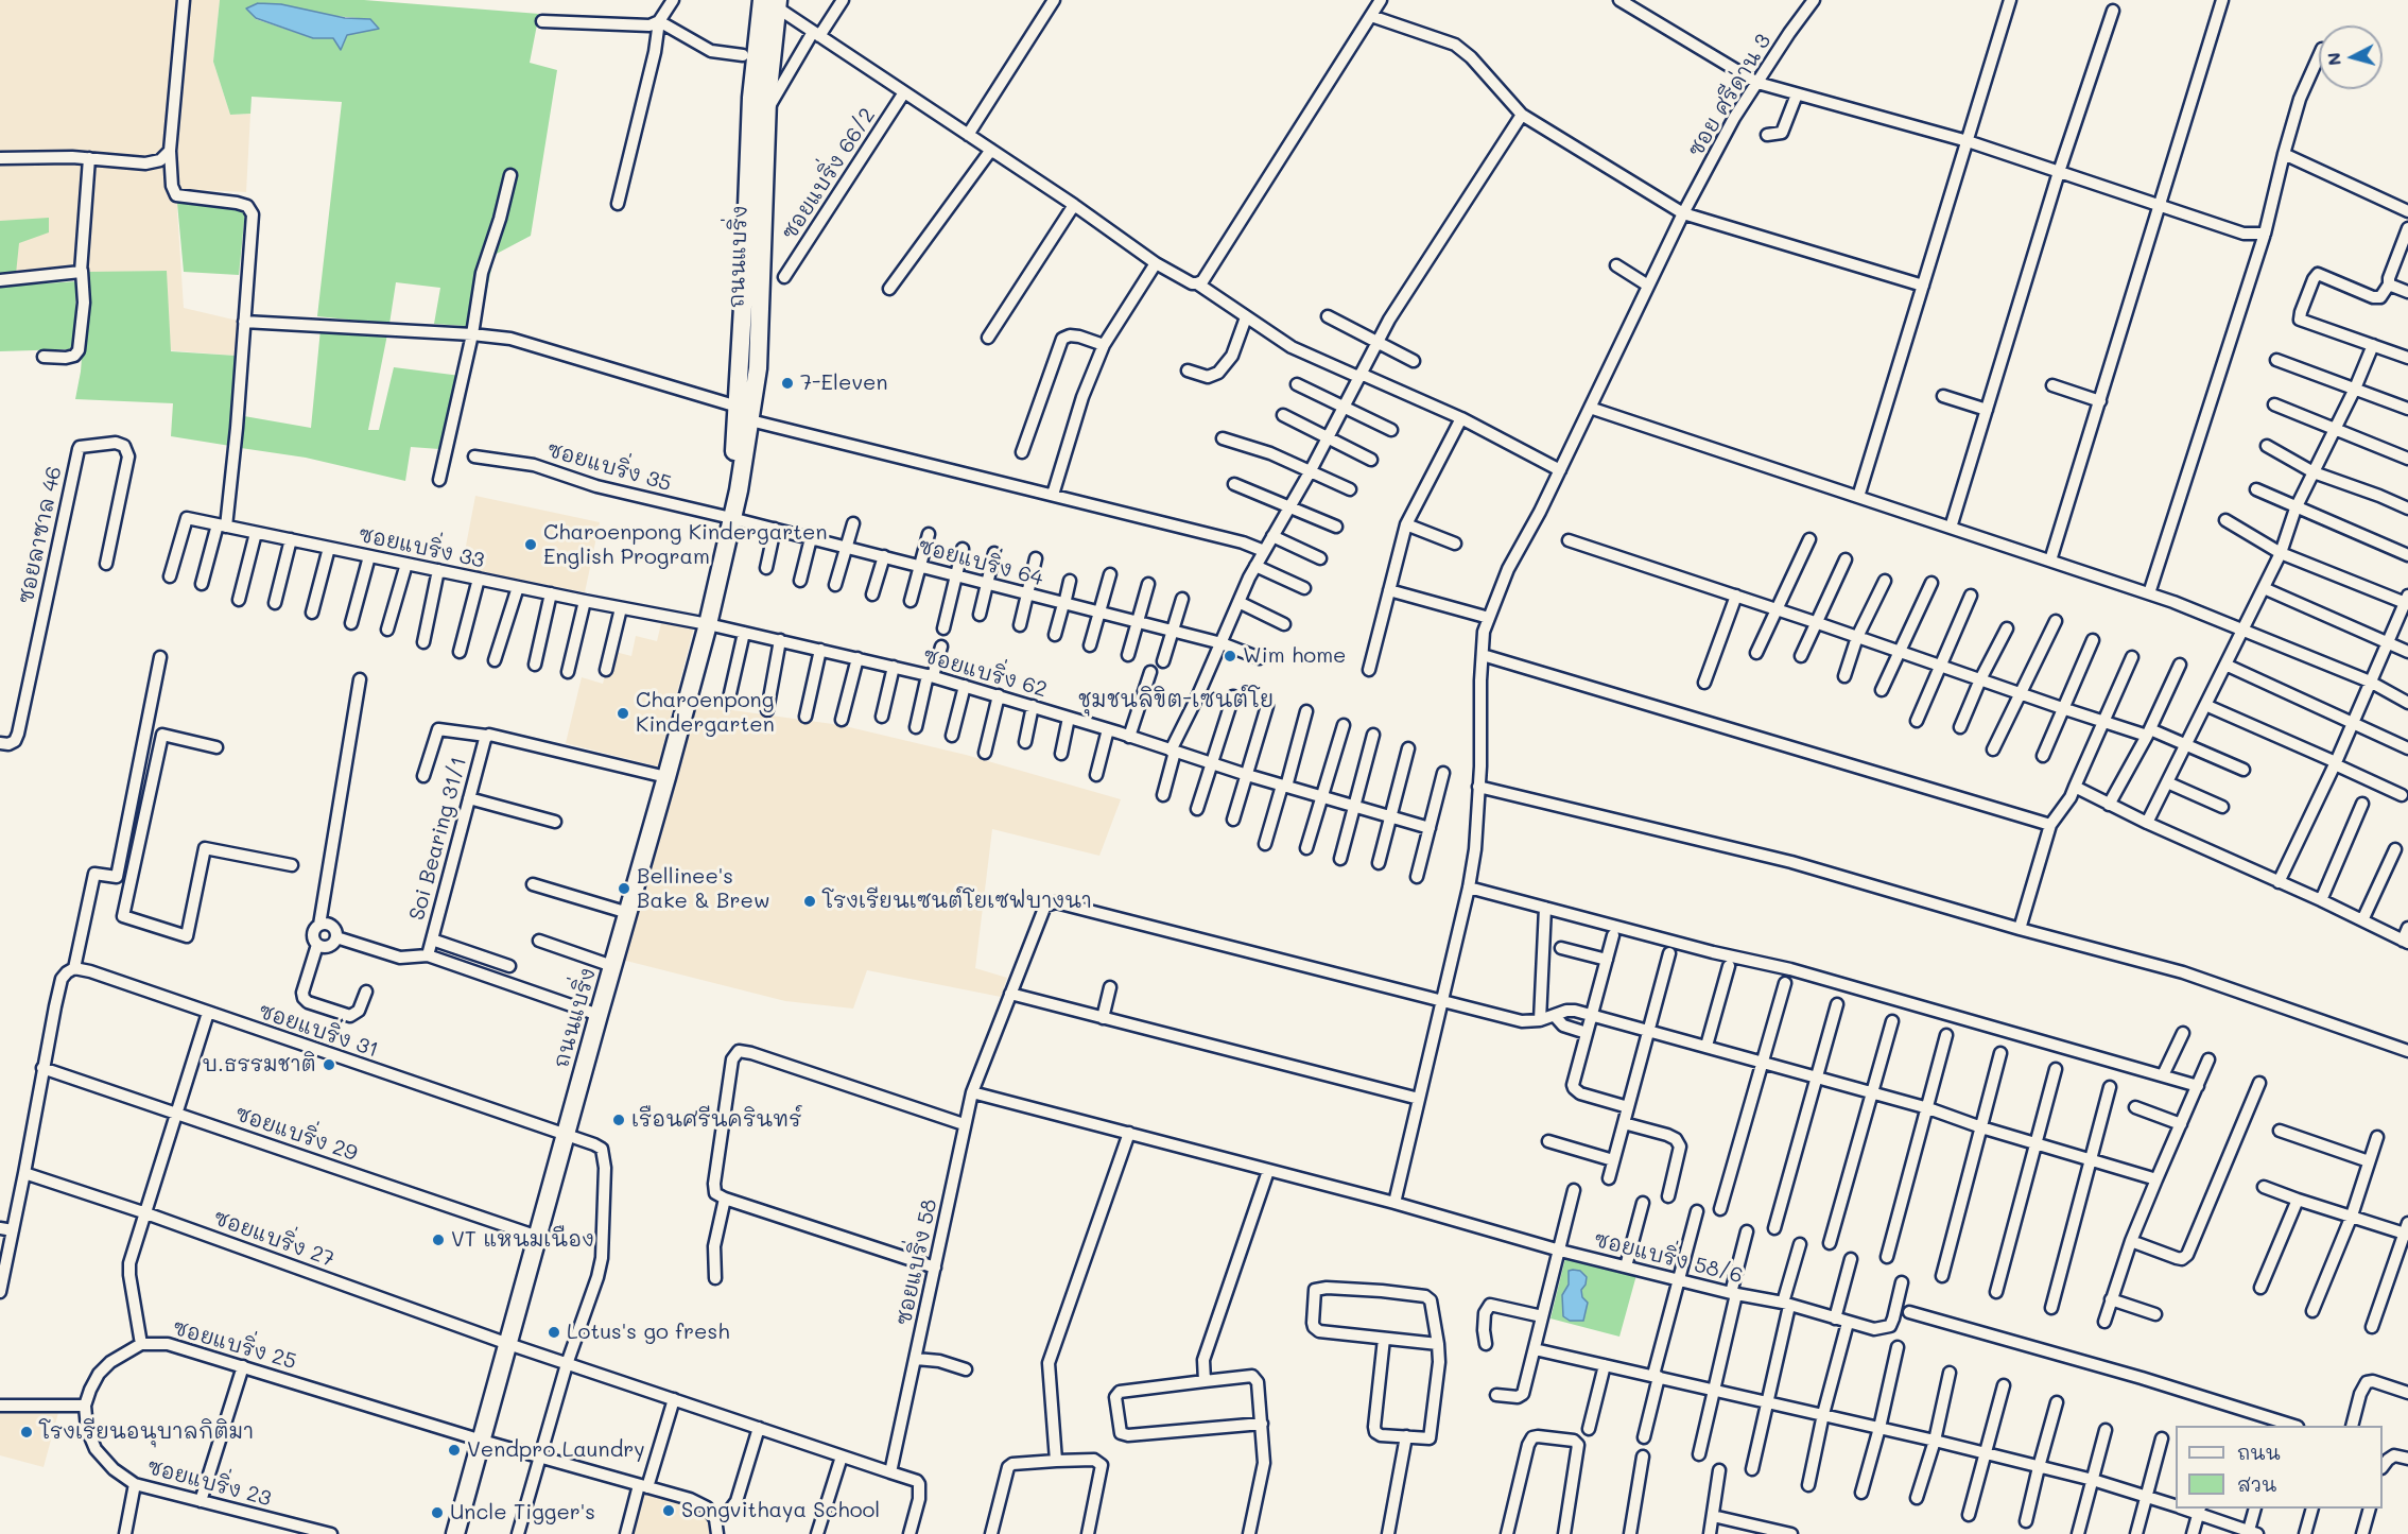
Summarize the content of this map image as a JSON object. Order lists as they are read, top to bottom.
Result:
{
  "streets": {
    "main road": ["ถนนแบริ่ง"],
    "street": [
      "ซอย ศรีด่าน 3",
      "ซอยแบริ่ง 66/2",
      "ซอยแบริ่ง 35",
      "ซอยลาซาล 46",
      "ซอยแบริ่ง 33",
      "ซอยแบริ่ง 64",
      "ซอยแบริ่ง 62",
      "Soi Bearing 31/1",
      "ซอยแบริ่ง 31",
      "ซอยแบริ่ง 29",
      "ซอยแบริ่ง 27",
      "ซอยแบริ่ง 58/6",
      "ซอยแบริ่ง 58",
      "ซอยแบริ่ง 25",
      "ซอยแบริ่ง 23"
    ]
  },
  "crossings": [
    ["ซอย ศรีด่าน 3", "ซอยแบริ่ง 58/6"],
    ["ซอย ศรีด่าน 3", "ซอยแบริ่ง 58"],
    ["ถนนแบริ่ง", "ซอยแบริ่ง 35"],
    ["ถนนแบริ่ง", "ซอยแบริ่ง 33"],
    ["ถนนแบริ่ง", "ซอยแบริ่ง 64"],
    ["ถนนแบริ่ง", "ซอยแบริ่ง 62"],
    ["ถนนแบริ่ง", "Soi Bearing 31/1"],
    ["ถนนแบริ่ง", "ซอยแบริ่ง 31"],
    ["ถนนแบริ่ง", "ซอยแบริ่ง 29"],
    ["ถนนแบริ่ง", "ซอยแบริ่ง 27"],
    ["ถนนแบริ่ง", "ซอยแบริ่ง 25"],
    ["ซอยแบริ่ง 35", "ซอยแบริ่ง 64"],
    ["ซอยแบริ่ง 33", "ซอยแบริ่ง 62"],
    ["ซอยแบริ่ง 25", "ซอยแบริ่ง 23"]
  ],
  "districts": ["ชุมชนลิขิต-เซนต์โย"],
  "places": [
    "7-Eleven",
    "Charoenpong Kindergarten English Program",
    "Wim home",
    "Charoenpong Kindergarten",
    "Bellinee's Bake & Brew",
    "โรงเรียนเซนต์โยเซฟบางนา",
    "บ.ธรรมชาติ",
    "เรือนศรีนครินทร์",
    "VT แหนมเนือง",
    "Lotus's go fresh",
    "โรงเรียนอนุบาลกิติมา",
    "Vendpro Laundry",
    "Songvithaya School",
    "Uncle Tigger's"
  ],
  "legend": ["ถนน", "สวน"],
  "north": "left"
}
